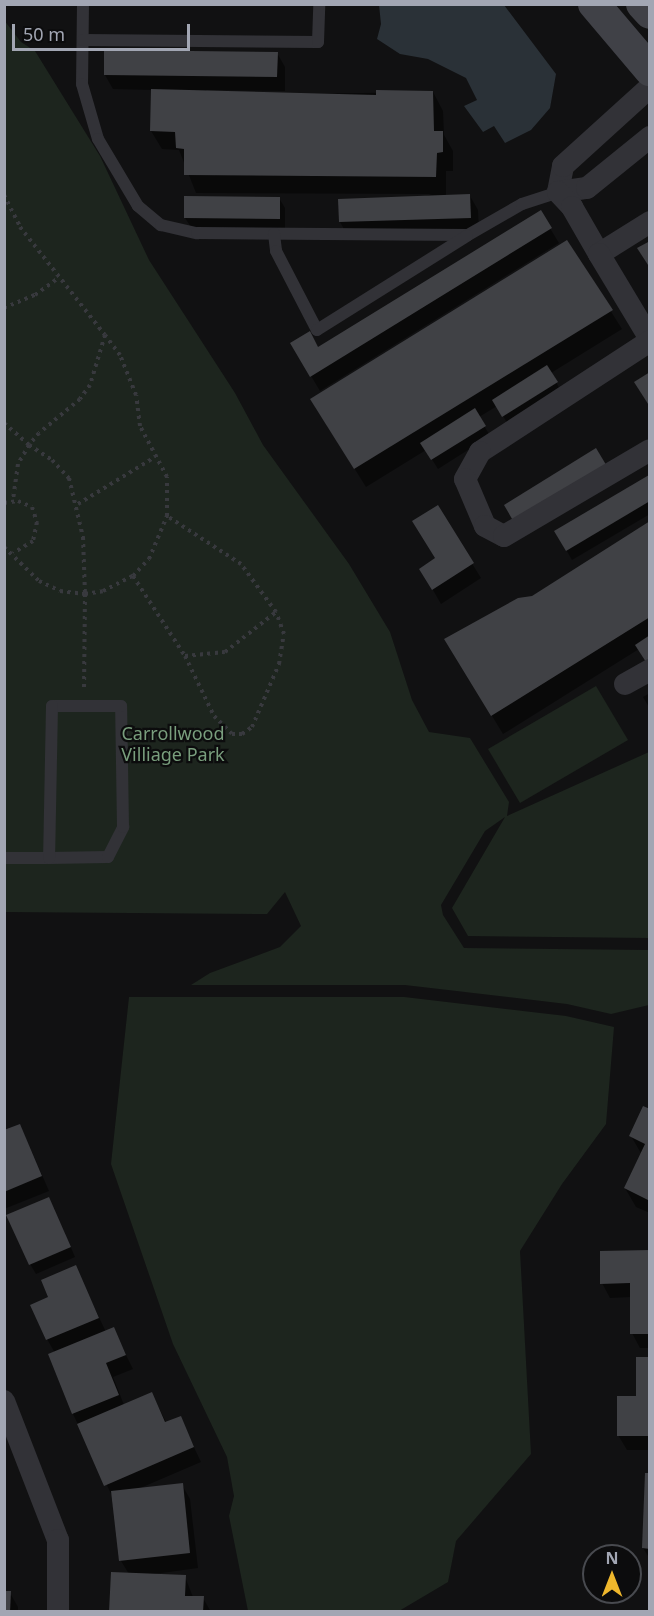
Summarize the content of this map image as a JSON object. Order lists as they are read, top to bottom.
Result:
{
  "parks": ["Carrollwood Villiage Park"],
  "scale_bar": "50 m",
  "north": "top"
}
